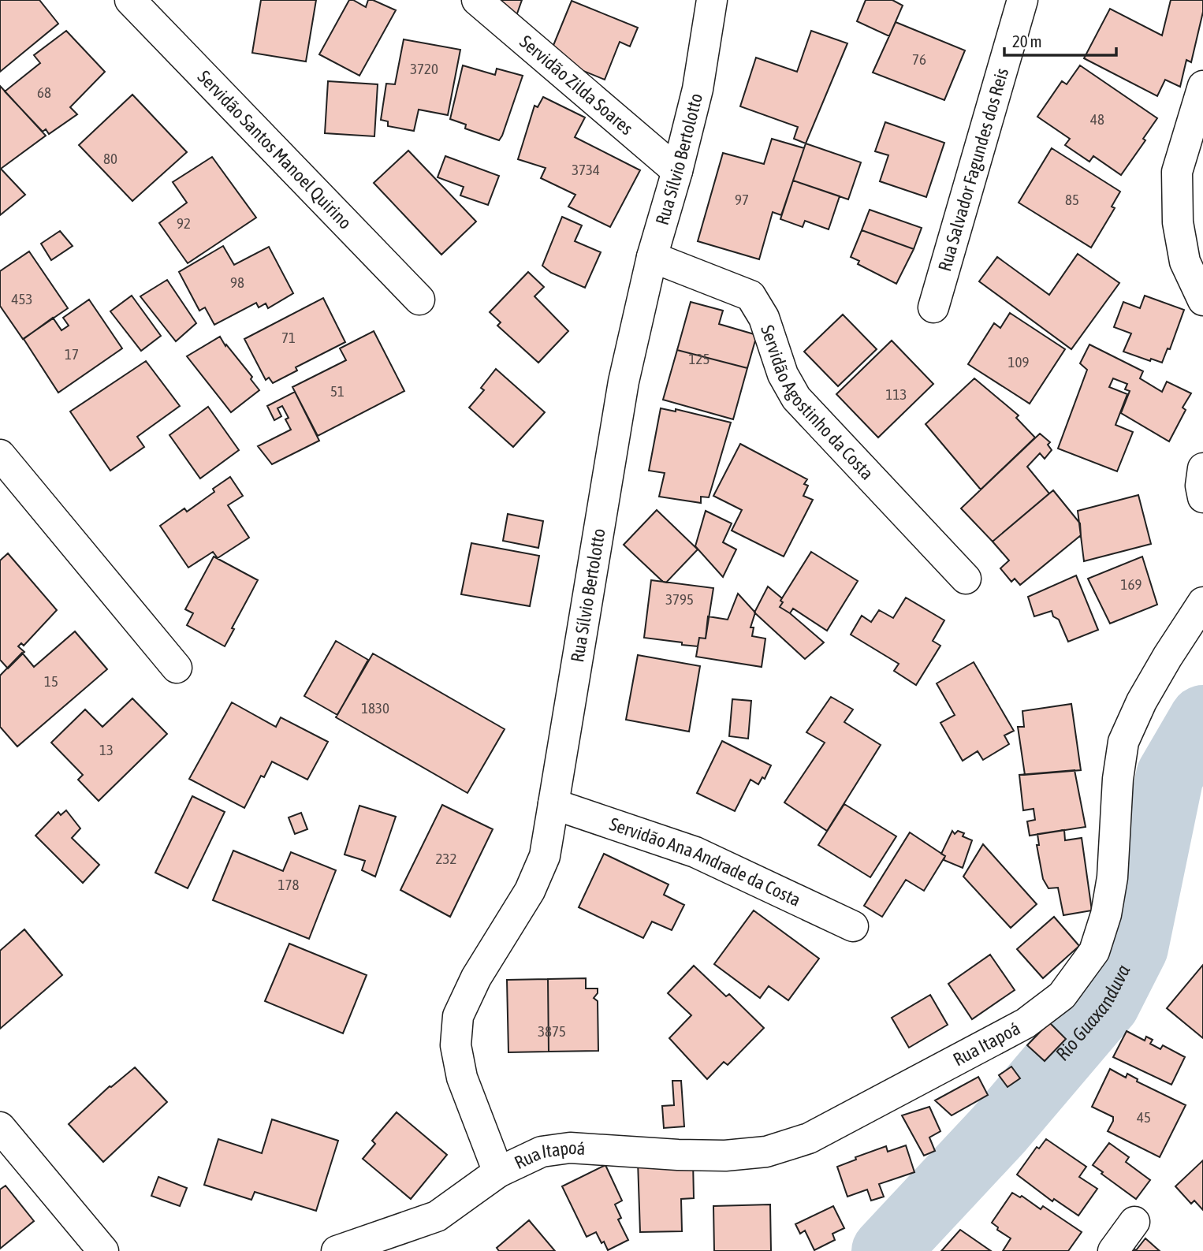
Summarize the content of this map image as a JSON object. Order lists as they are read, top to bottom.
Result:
{
  "streets": {
    "street": [
      "Servidão Zilda Soares",
      "Servidão Santos Manoel Quirino",
      "Rua Sílvio Bertolotto",
      "Rua Salvador Fagundes dos Reis",
      "Servidão Agostinho da Costa",
      "Servidão Ana Andrade da Costa",
      "Rua Itapoá"
    ]
  },
  "crossings": [
    ["Servidão Zilda Soares", "Rua Sílvio Bertolotto"],
    ["Rua Sílvio Bertolotto", "Servidão Agostinho da Costa"],
    ["Rua Sílvio Bertolotto", "Servidão Ana Andrade da Costa"],
    ["Rua Sílvio Bertolotto", "Rua Itapoá"]
  ],
  "water": ["Rio Guaxanduva"],
  "house_numbers": [
    "76",
    "3720",
    "68",
    "48",
    "80",
    "3734",
    "97",
    "85",
    "92",
    "98",
    "453",
    "71",
    "17",
    "125",
    "109",
    "51",
    "113",
    "169",
    "3795",
    "15",
    "1830",
    "13",
    "232",
    "178",
    "3875",
    "45"
  ],
  "scale_bar": "20 m"
}
